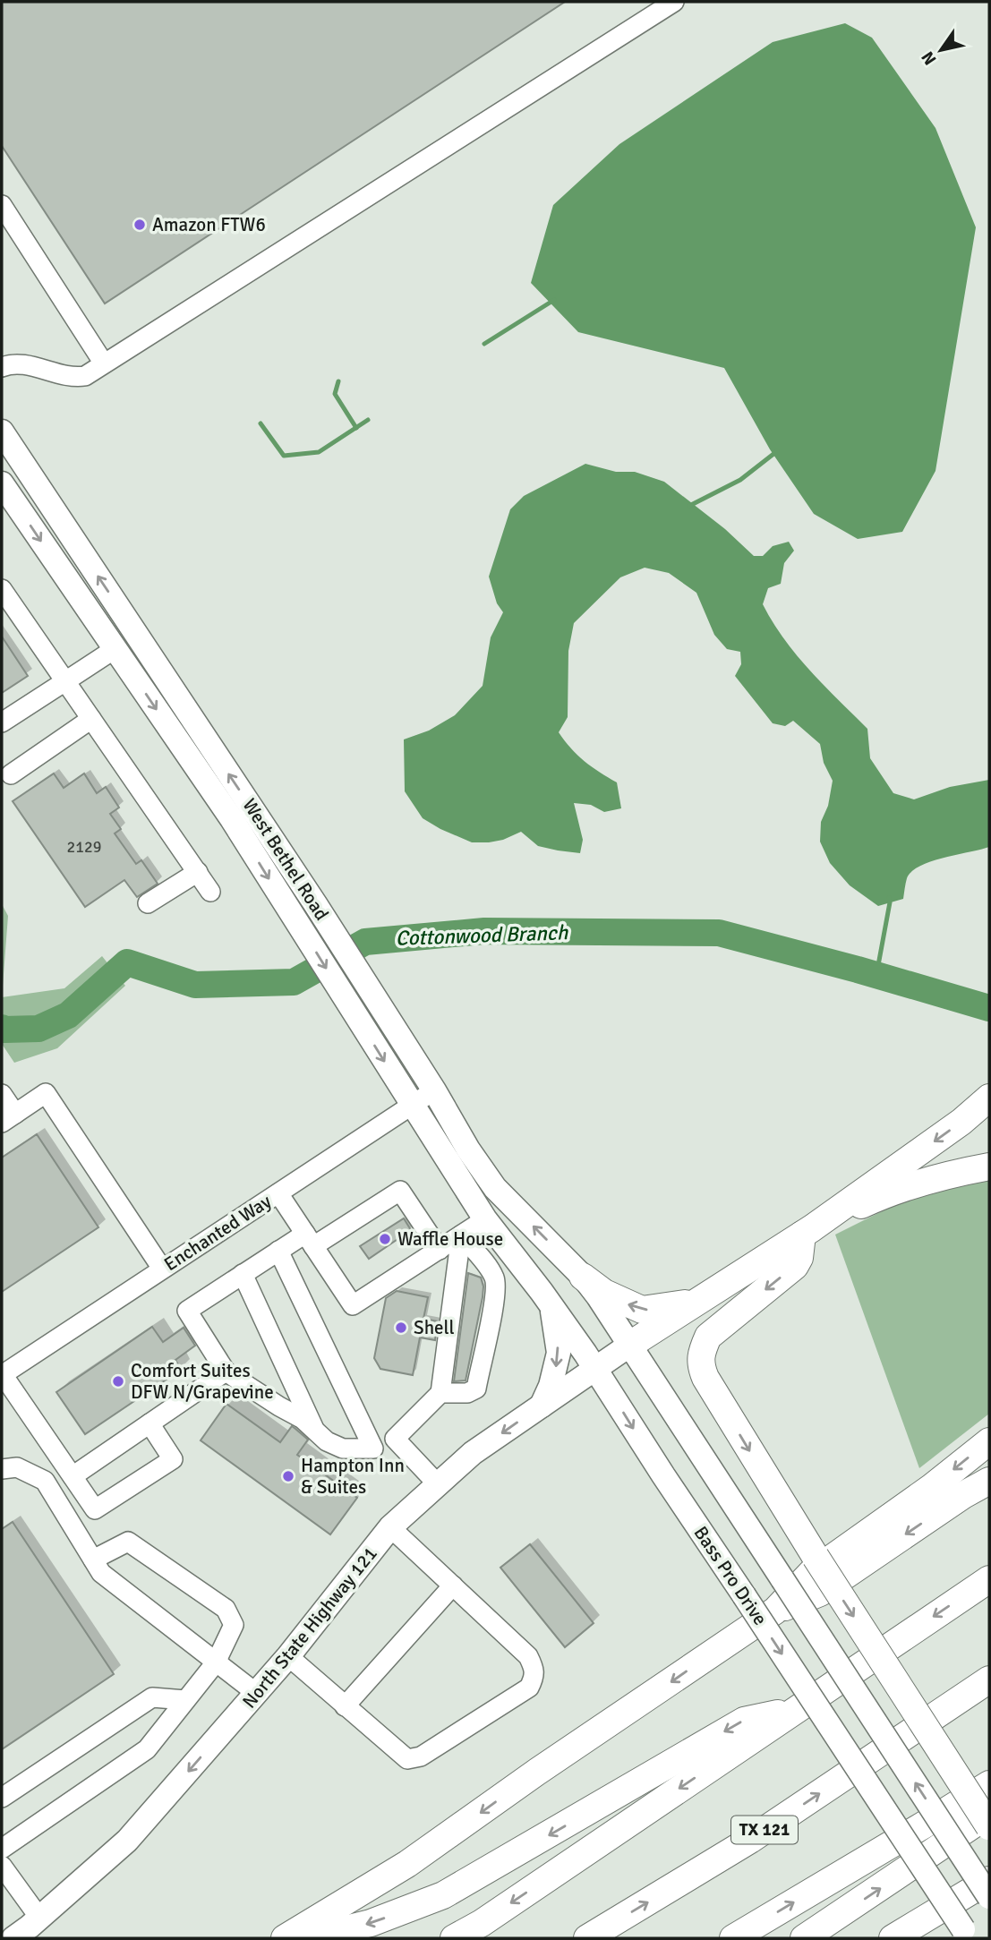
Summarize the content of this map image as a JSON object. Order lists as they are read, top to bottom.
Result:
{
  "streets": {
    "highway": ["TX 121"],
    "main road": ["West Bethel Road", "Bass Pro Drive", "North State Highway 121"],
    "street": ["Enchanted Way"]
  },
  "crossings": [
    ["West Bethel Road", "Enchanted Way"],
    ["West Bethel Road", "Bass Pro Drive"],
    ["Bass Pro Drive", "North State Highway 121"]
  ],
  "one_way": ["North State Highway 121"],
  "water": ["Cottonwood Branch"],
  "places": [
    "Amazon FTW6",
    "Waffle House",
    "Shell",
    "Comfort Suites DFW N/Grapevine",
    "Hampton Inn & Suites"
  ],
  "house_numbers": ["2129"],
  "north": "bottom left"
}
